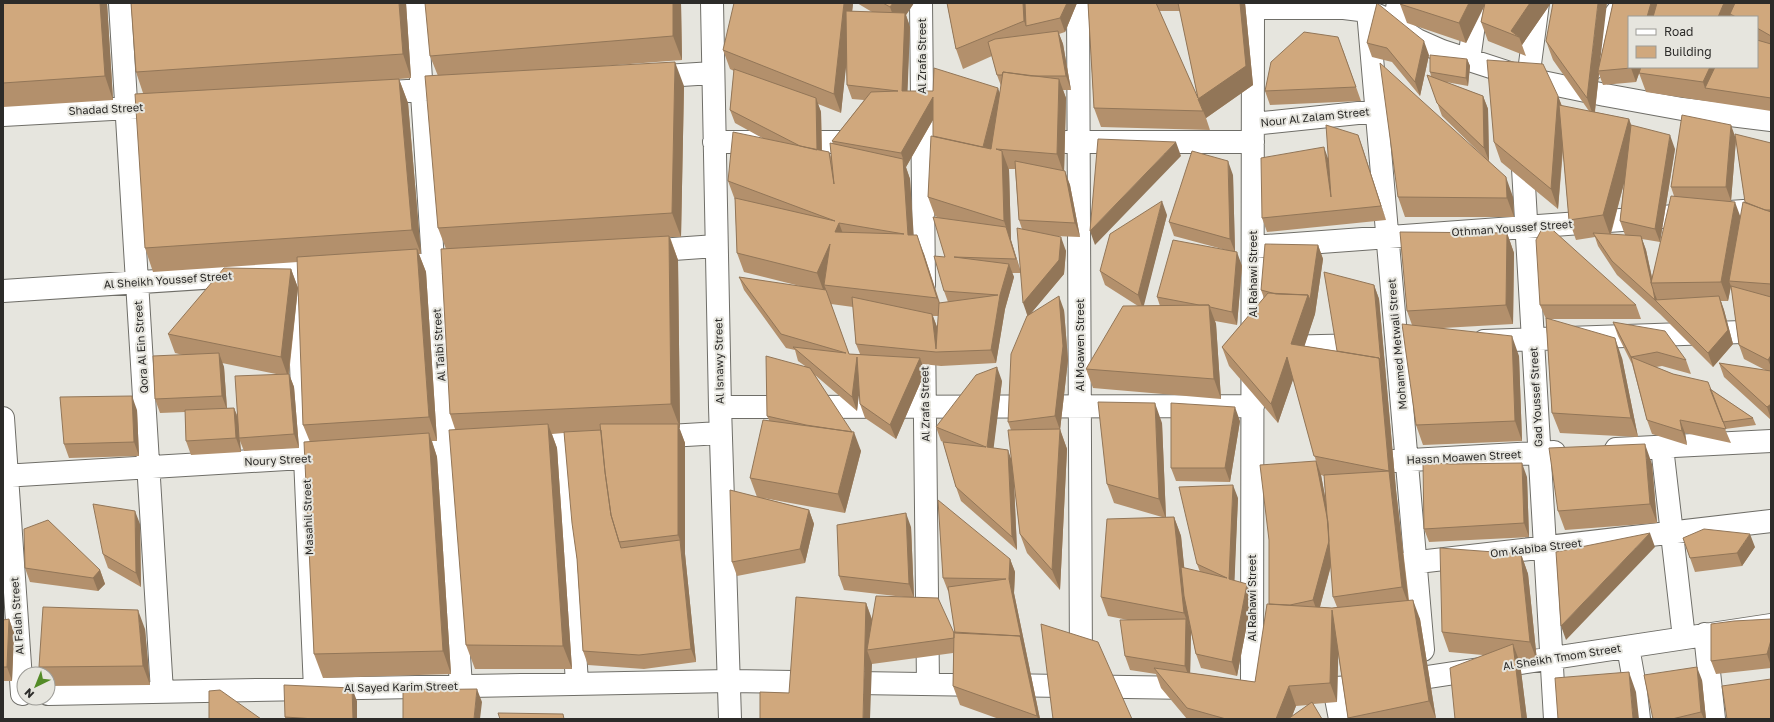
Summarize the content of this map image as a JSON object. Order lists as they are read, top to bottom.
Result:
{
  "streets": {
    "street": [
      "Al Zrafa Street",
      "Shadad Street",
      "Nour Al Zalam Street",
      "Othman Youssef Street",
      "Al Rahawi Street",
      "Al Sheikh Youssef Street",
      "Mohamed Metwali Street",
      "Al Taibi Street",
      "Al Moawen Street",
      "Qora Al Ein Street",
      "Al Isnawy Street",
      "Gad Youssef Street",
      "Hassn Moawen Street",
      "Noury Street",
      "Masahil Street",
      "Om Kabiba Street",
      "Al Falah Street",
      "Al Sheikh Tmom Street",
      "Al Sayed Karim Street"
    ]
  },
  "crossings": [
    ["Al Zrafa Street", "Al Sheikh Tmom Street"],
    ["Shadad Street", "Qora Al Ein Street"],
    ["Nour Al Zalam Street", "Al Rahawi Street"],
    ["Nour Al Zalam Street", "Mohamed Metwali Street"],
    ["Nour Al Zalam Street", "Al Moawen Street"],
    ["Othman Youssef Street", "Al Rahawi Street"],
    ["Othman Youssef Street", "Mohamed Metwali Street"],
    ["Othman Youssef Street", "Gad Youssef Street"],
    ["Al Rahawi Street", "Al Sheikh Tmom Street"],
    ["Al Sheikh Youssef Street", "Qora Al Ein Street"],
    ["Al Sheikh Youssef Street", "Masahil Street"],
    ["Mohamed Metwali Street", "Hassn Moawen Street"],
    ["Mohamed Metwali Street", "Om Kabiba Street"],
    ["Mohamed Metwali Street", "Al Sheikh Tmom Street"],
    ["Al Taibi Street", "Al Sayed Karim Street"],
    ["Al Moawen Street", "Al Sheikh Tmom Street"],
    ["Qora Al Ein Street", "Noury Street"],
    ["Qora Al Ein Street", "Al Sayed Karim Street"],
    ["Al Isnawy Street", "Al Sheikh Tmom Street"],
    ["Al Isnawy Street", "Al Sayed Karim Street"],
    ["Gad Youssef Street", "Hassn Moawen Street"],
    ["Gad Youssef Street", "Om Kabiba Street"],
    ["Gad Youssef Street", "Al Sheikh Tmom Street"],
    ["Noury Street", "Masahil Street"],
    ["Noury Street", "Al Falah Street"],
    ["Masahil Street", "Al Sayed Karim Street"],
    ["Al Sheikh Tmom Street", "Al Sayed Karim Street"]
  ],
  "legend": ["Road", "Building"],
  "north": "bottom left"
}
